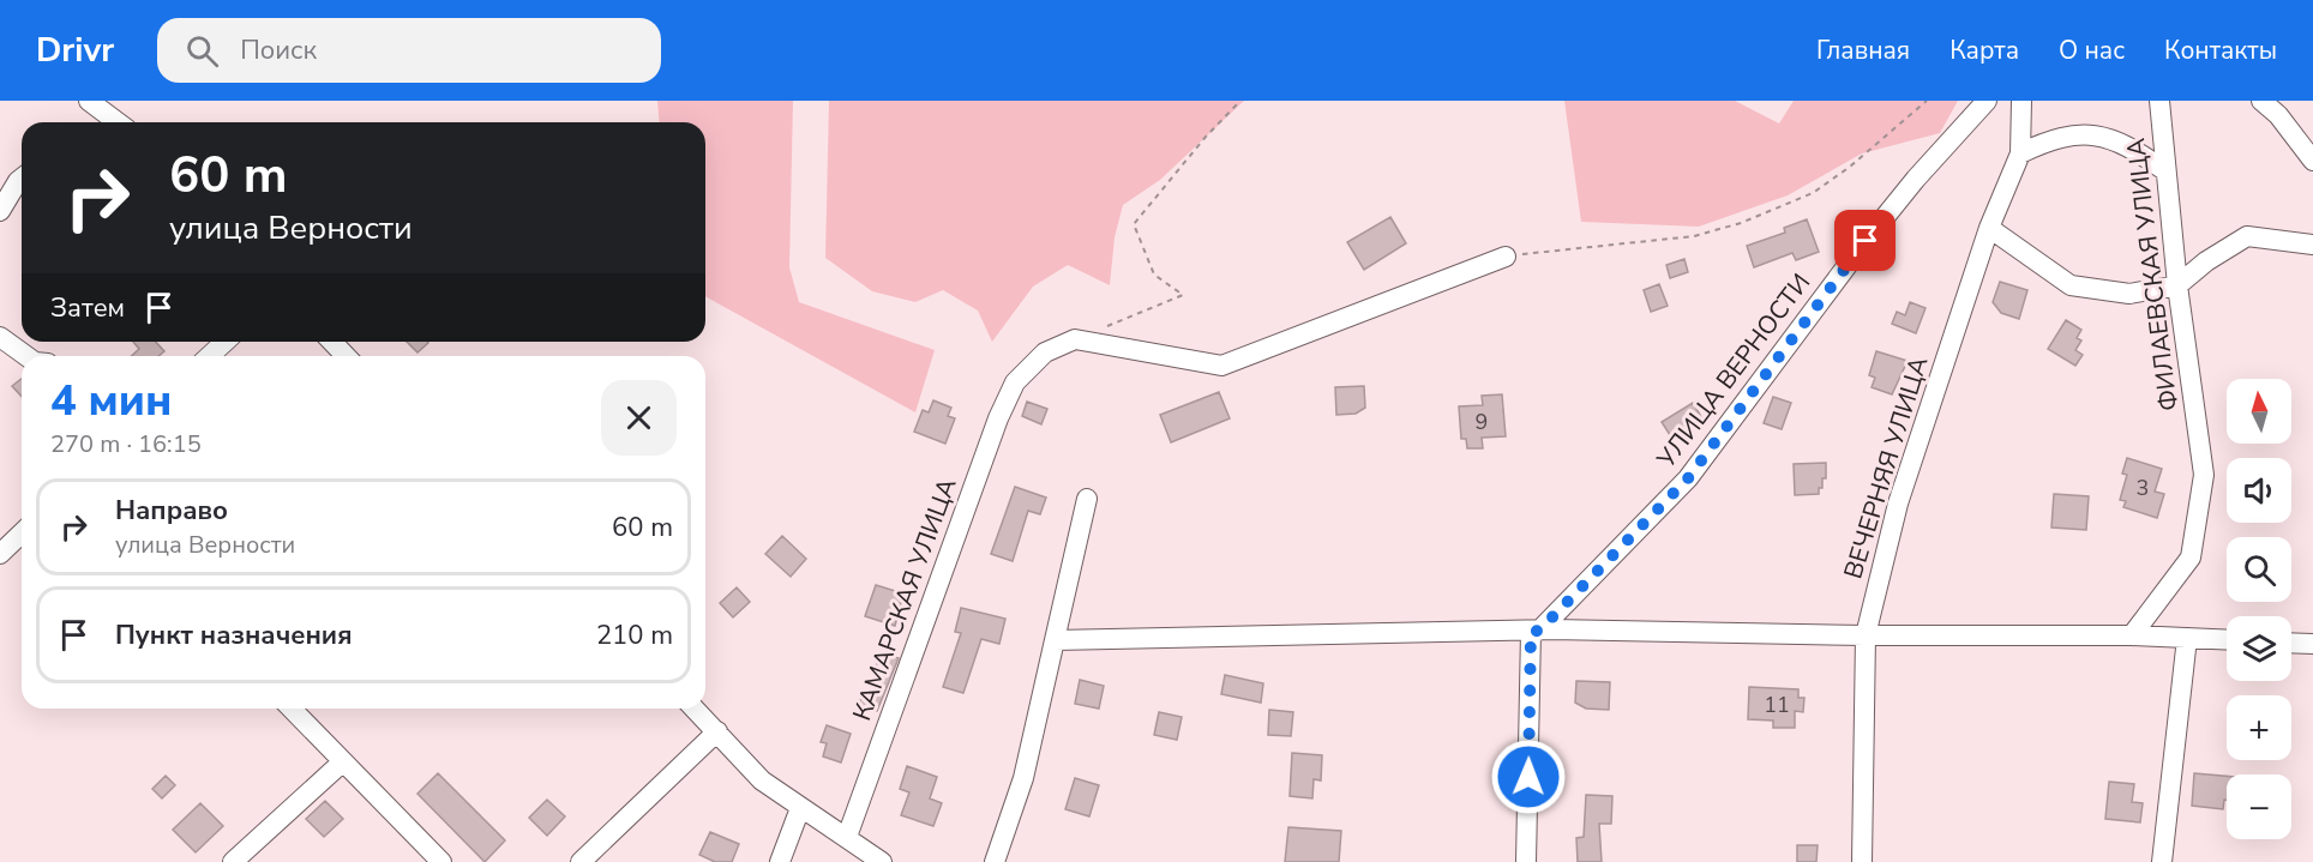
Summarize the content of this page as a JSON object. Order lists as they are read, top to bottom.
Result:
{
  "streets": {
    "street": [
      "ФИЛАЕВСКАЯ УЛИЦА",
      "УЛИЦА ВЕРНОСТИ",
      "ВЕЧЕРНЯЯ УЛИЦА",
      "КАМАРСКАЯ УЛИЦА"
    ]
  },
  "crossings": [
    ["ФИЛАЕВСКАЯ УЛИЦА", "ВЕЧЕРНЯЯ УЛИЦА"]
  ],
  "house_numbers": ["9", "3", "11"],
  "north": "top",
  "page": {
    "header": "Drivr",
    "search": "Поиск",
    "nav": [
      "Главная",
      "Карта",
      "О нас",
      "Контакты"
    ],
    "turn": ["60 m", "улица Верности"],
    "then": "Затем",
    "heading": ["4 мин", "270 m · 16:15"],
    "map_buttons": ["+", "−"],
    "list": [
      {
        "name": "Направо",
        "note": "улица Верности",
        "value": "60 m"
      },
      {
        "name": "Пункт назначения",
        "value": "210 m"
      }
    ]
  }
}
